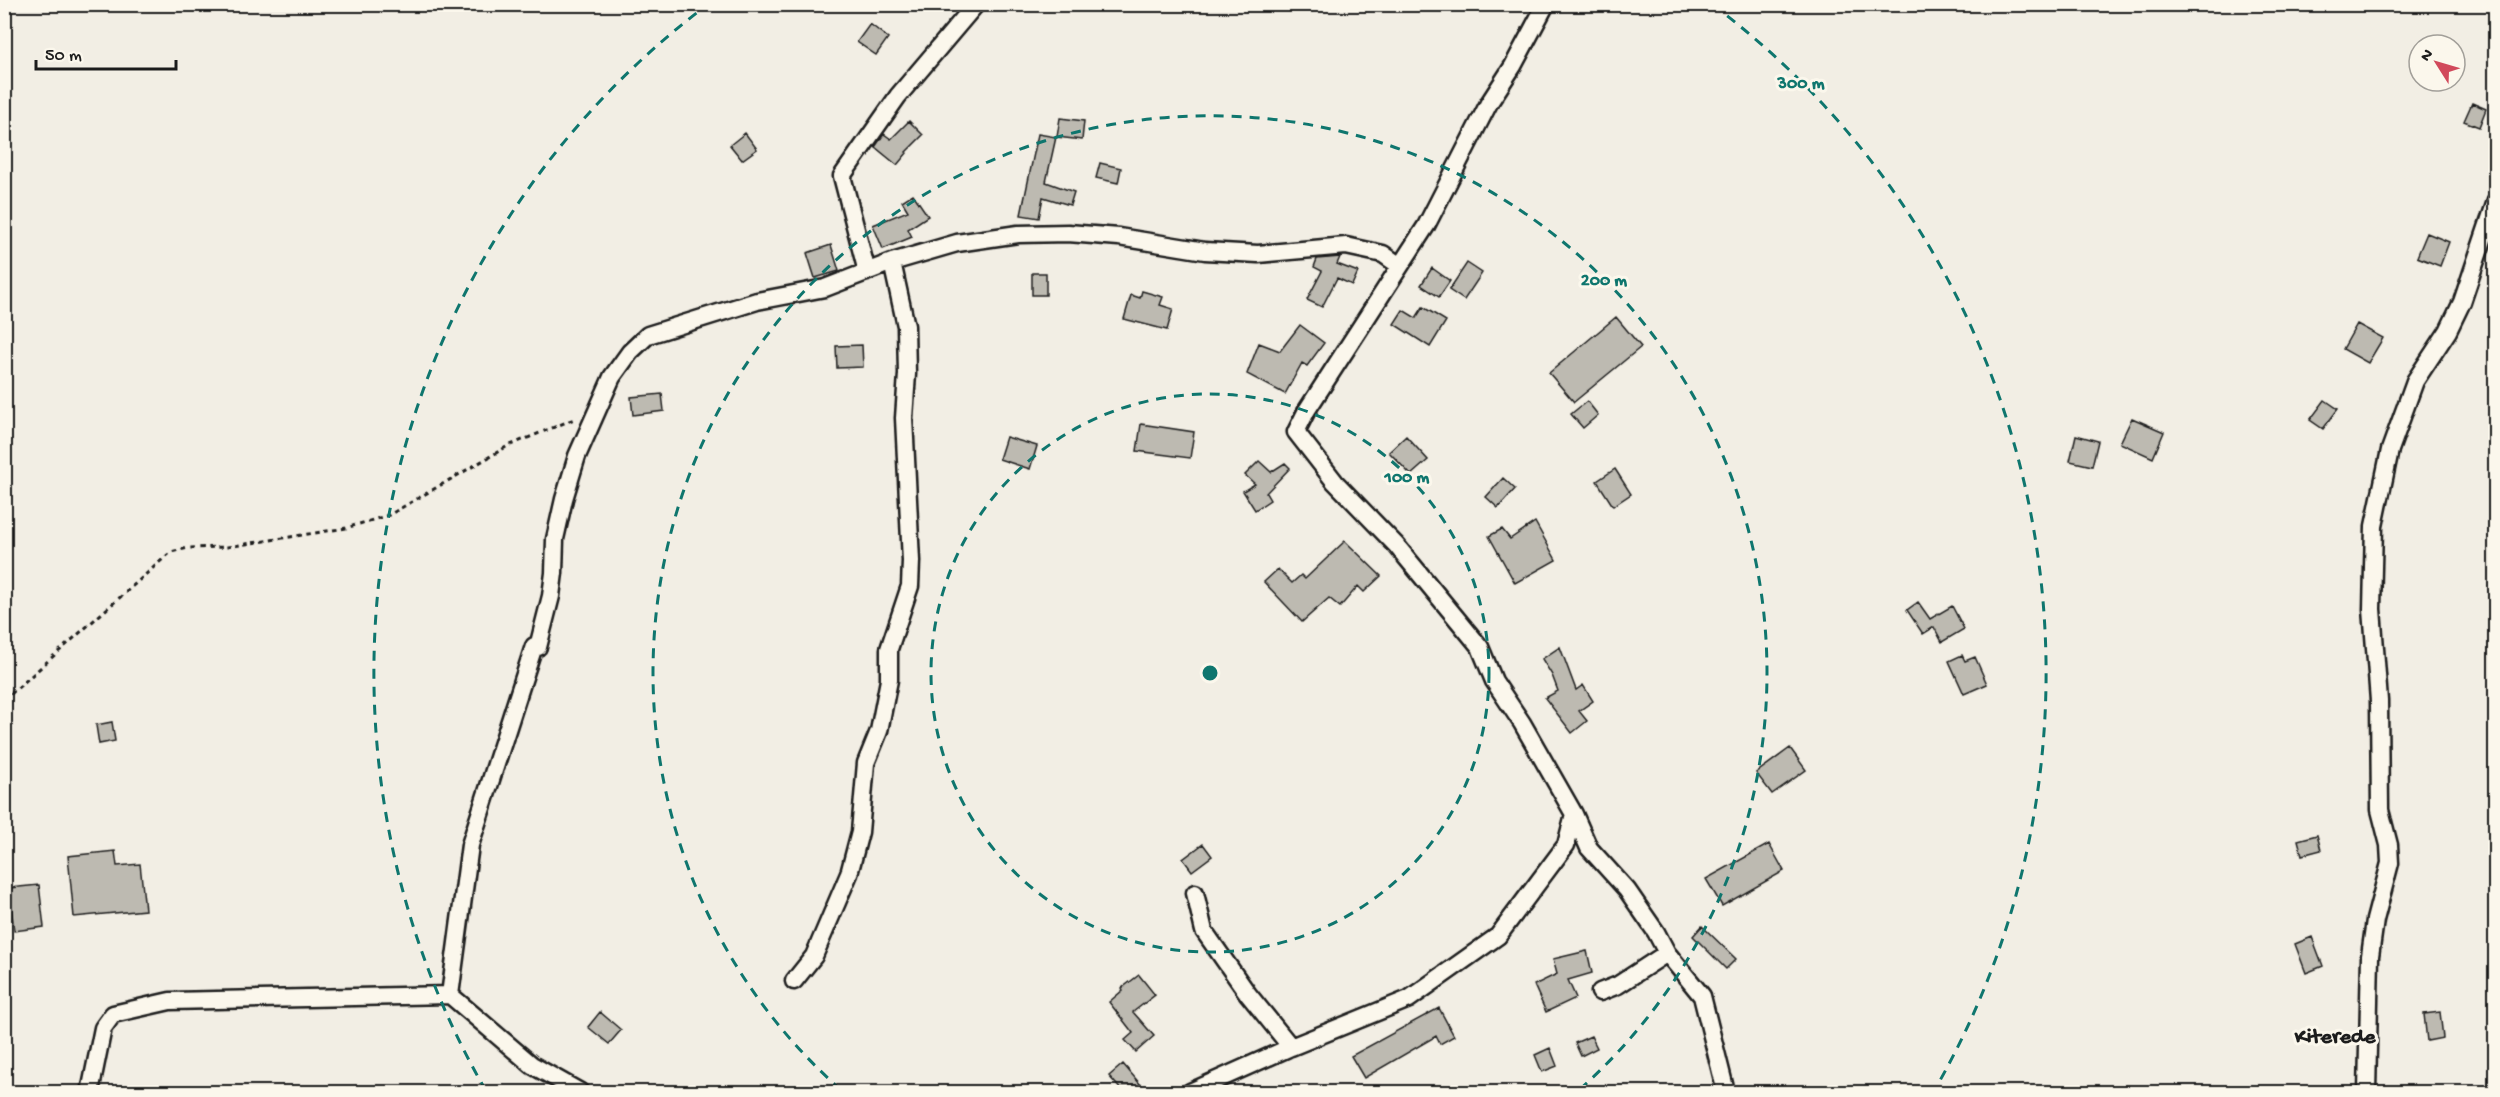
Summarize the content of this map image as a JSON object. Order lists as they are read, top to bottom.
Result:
{
  "districts": ["Kiterede"],
  "scale_bar": "50 m",
  "north": "top left",
  "rings": ["300 m", "200 m", "100 m"]
}
